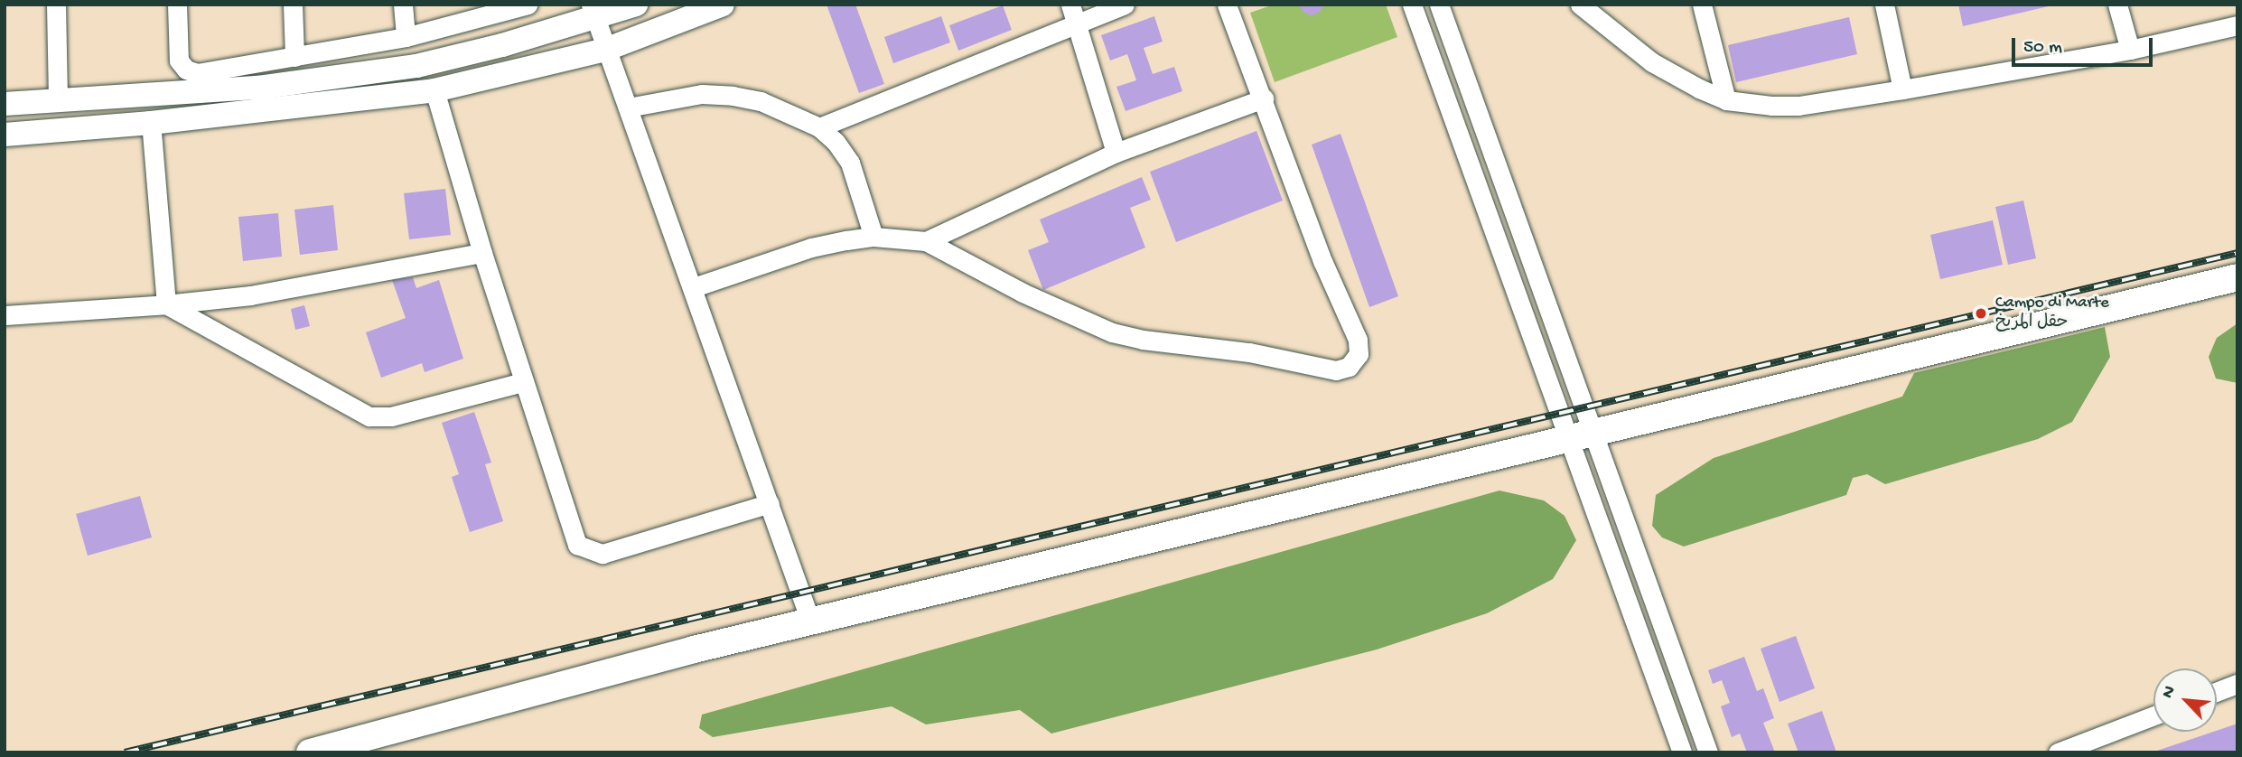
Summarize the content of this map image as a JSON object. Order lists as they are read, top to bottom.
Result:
{
  "places": ["Campo di Marte حقل المريخ"],
  "scale_bar": "50 m",
  "north": "top left"
}
